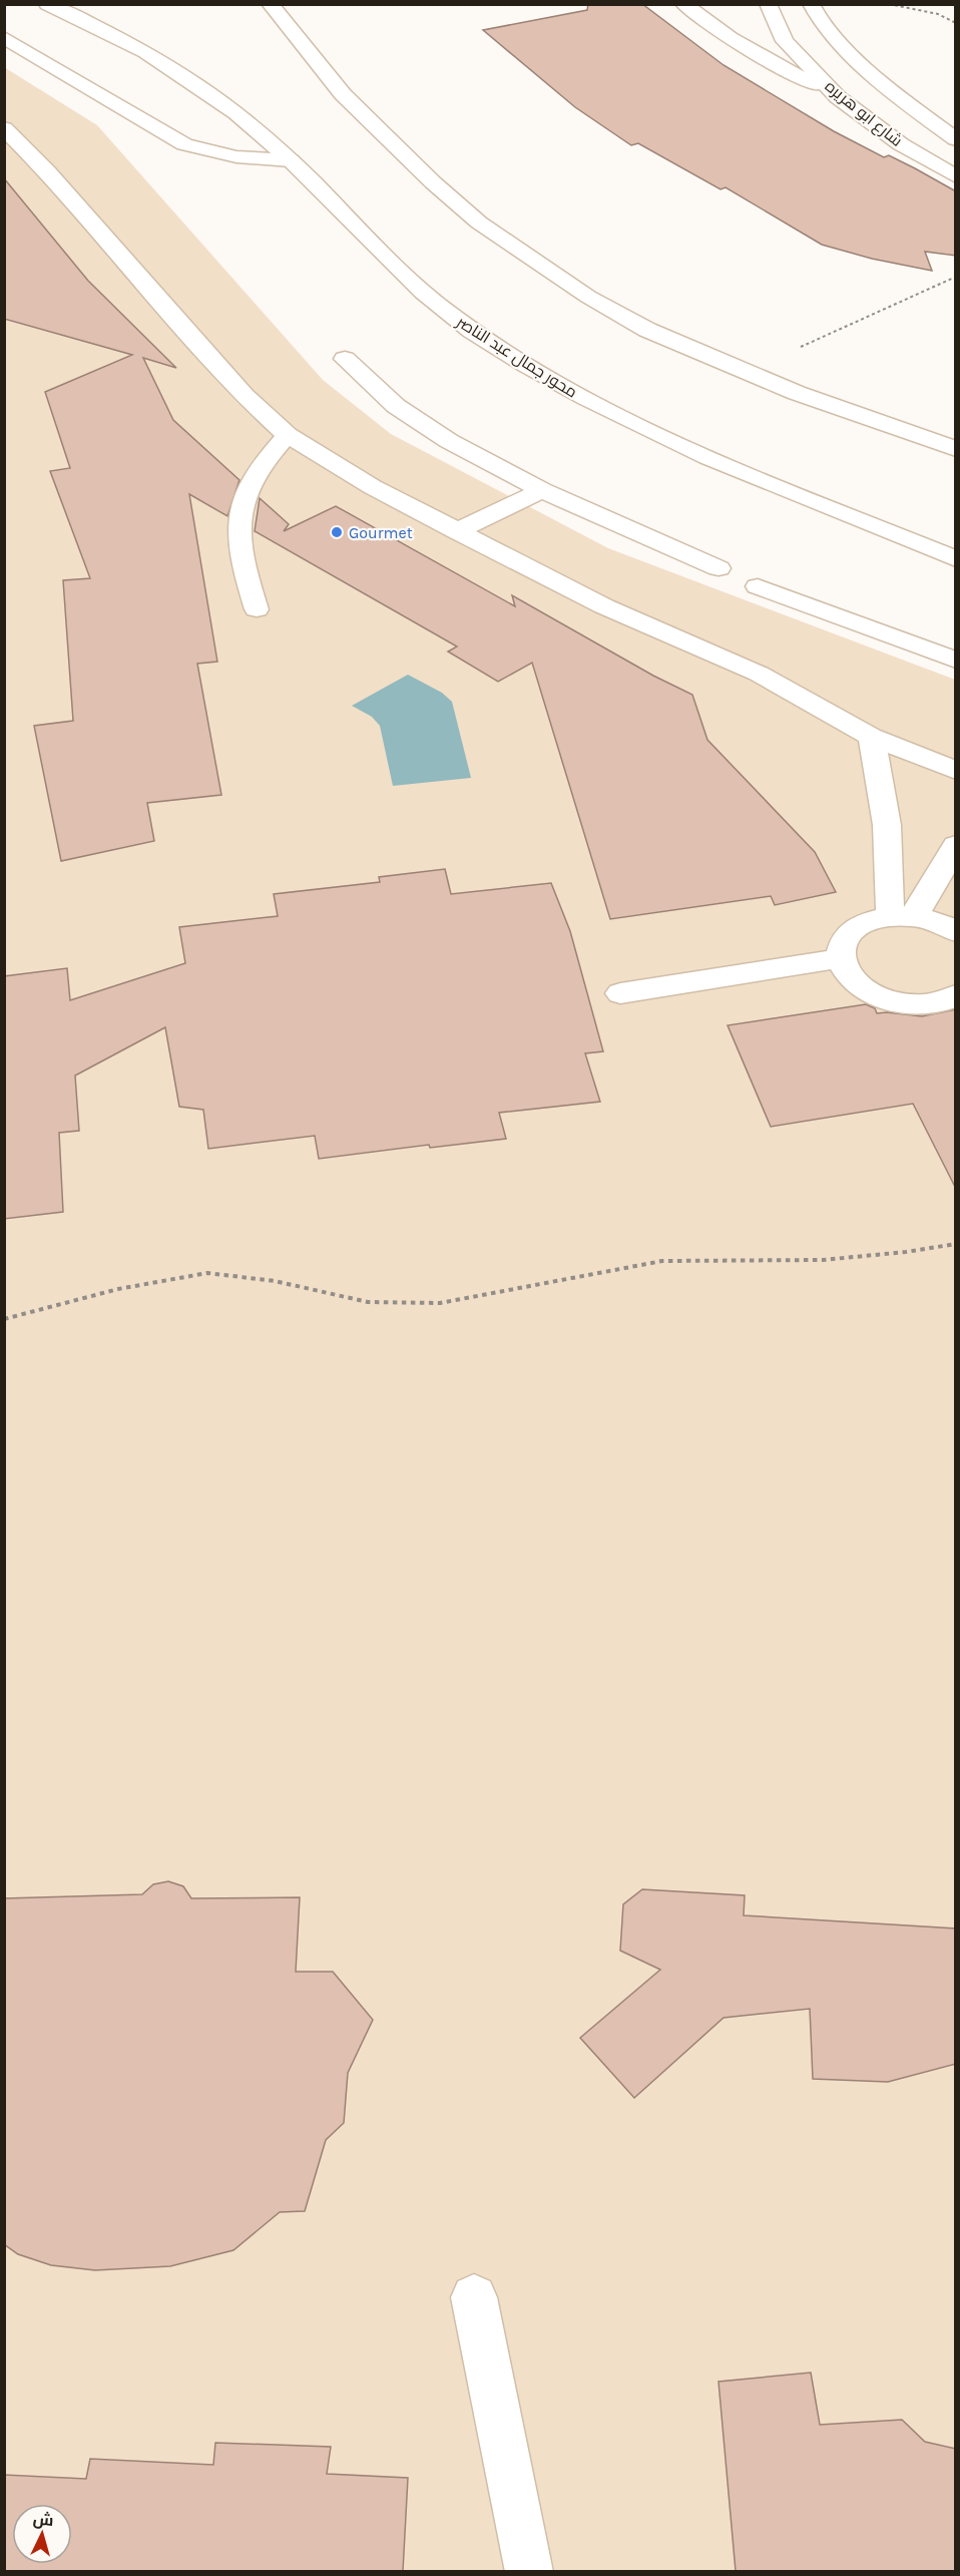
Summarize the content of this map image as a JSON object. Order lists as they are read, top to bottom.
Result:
{
  "streets": {
    "street": ["شارع ابو هريره", "محور جمال عبد الناصر"]
  },
  "places": ["Gourmet"],
  "north": "top"
}
